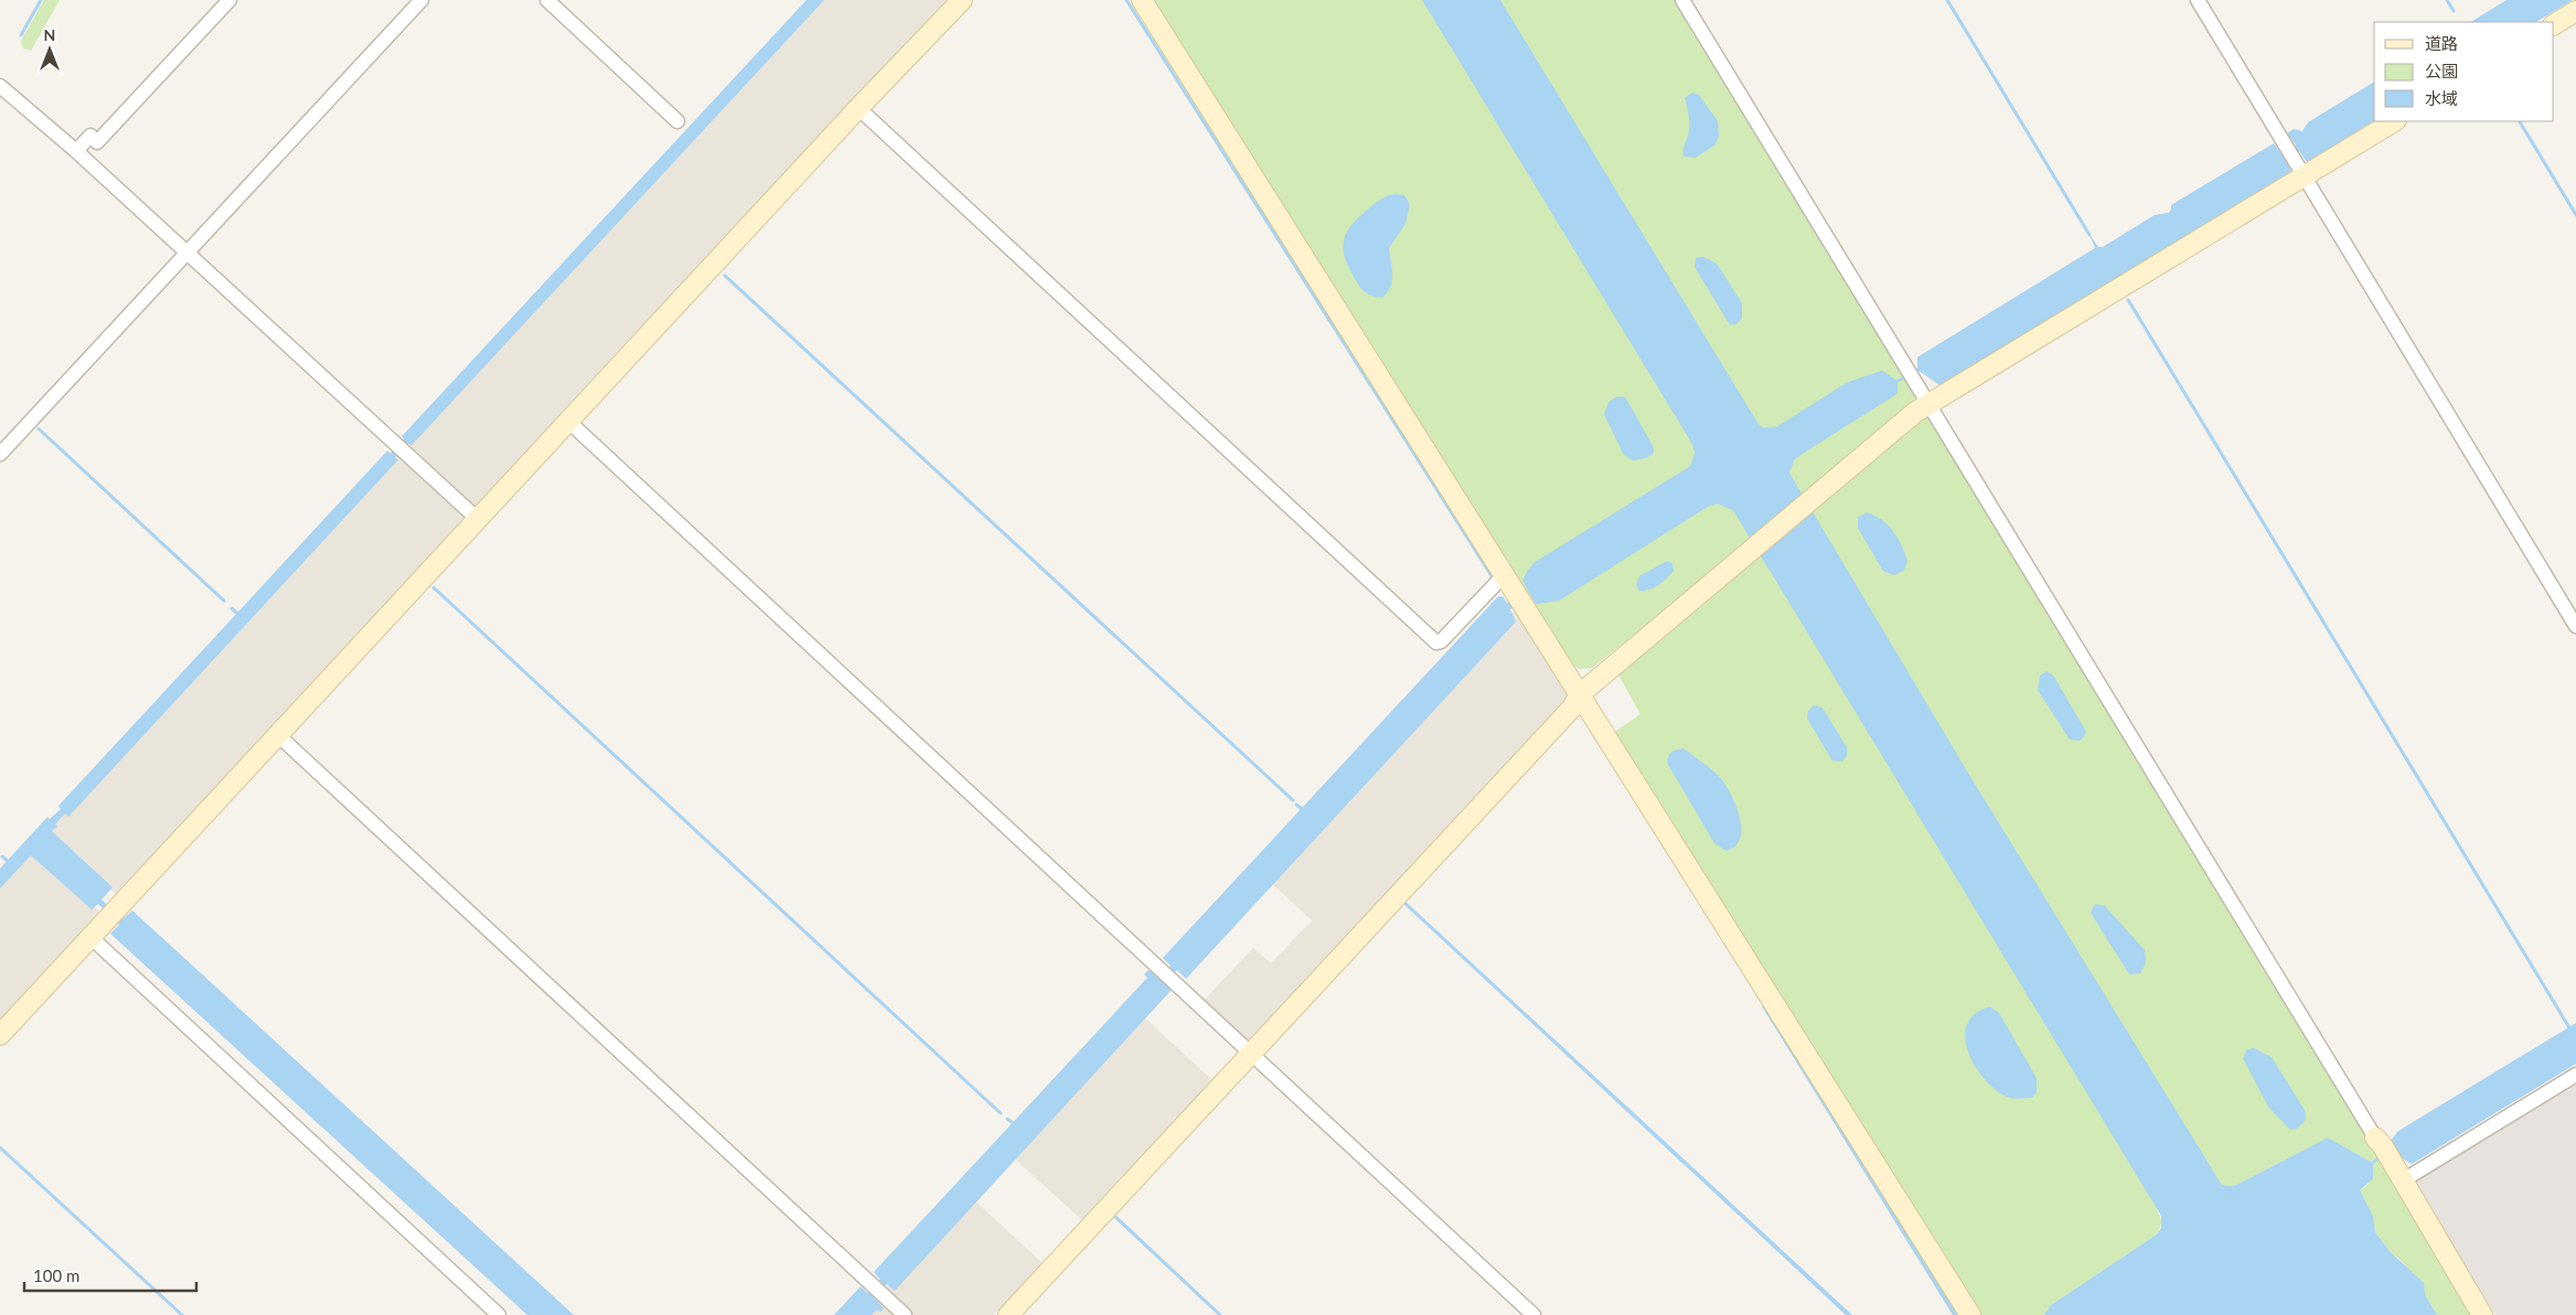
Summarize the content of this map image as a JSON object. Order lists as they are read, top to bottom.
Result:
{
  "legend": ["道路", "公園", "水域"],
  "scale_bar": "100 m",
  "north": "top"
}
